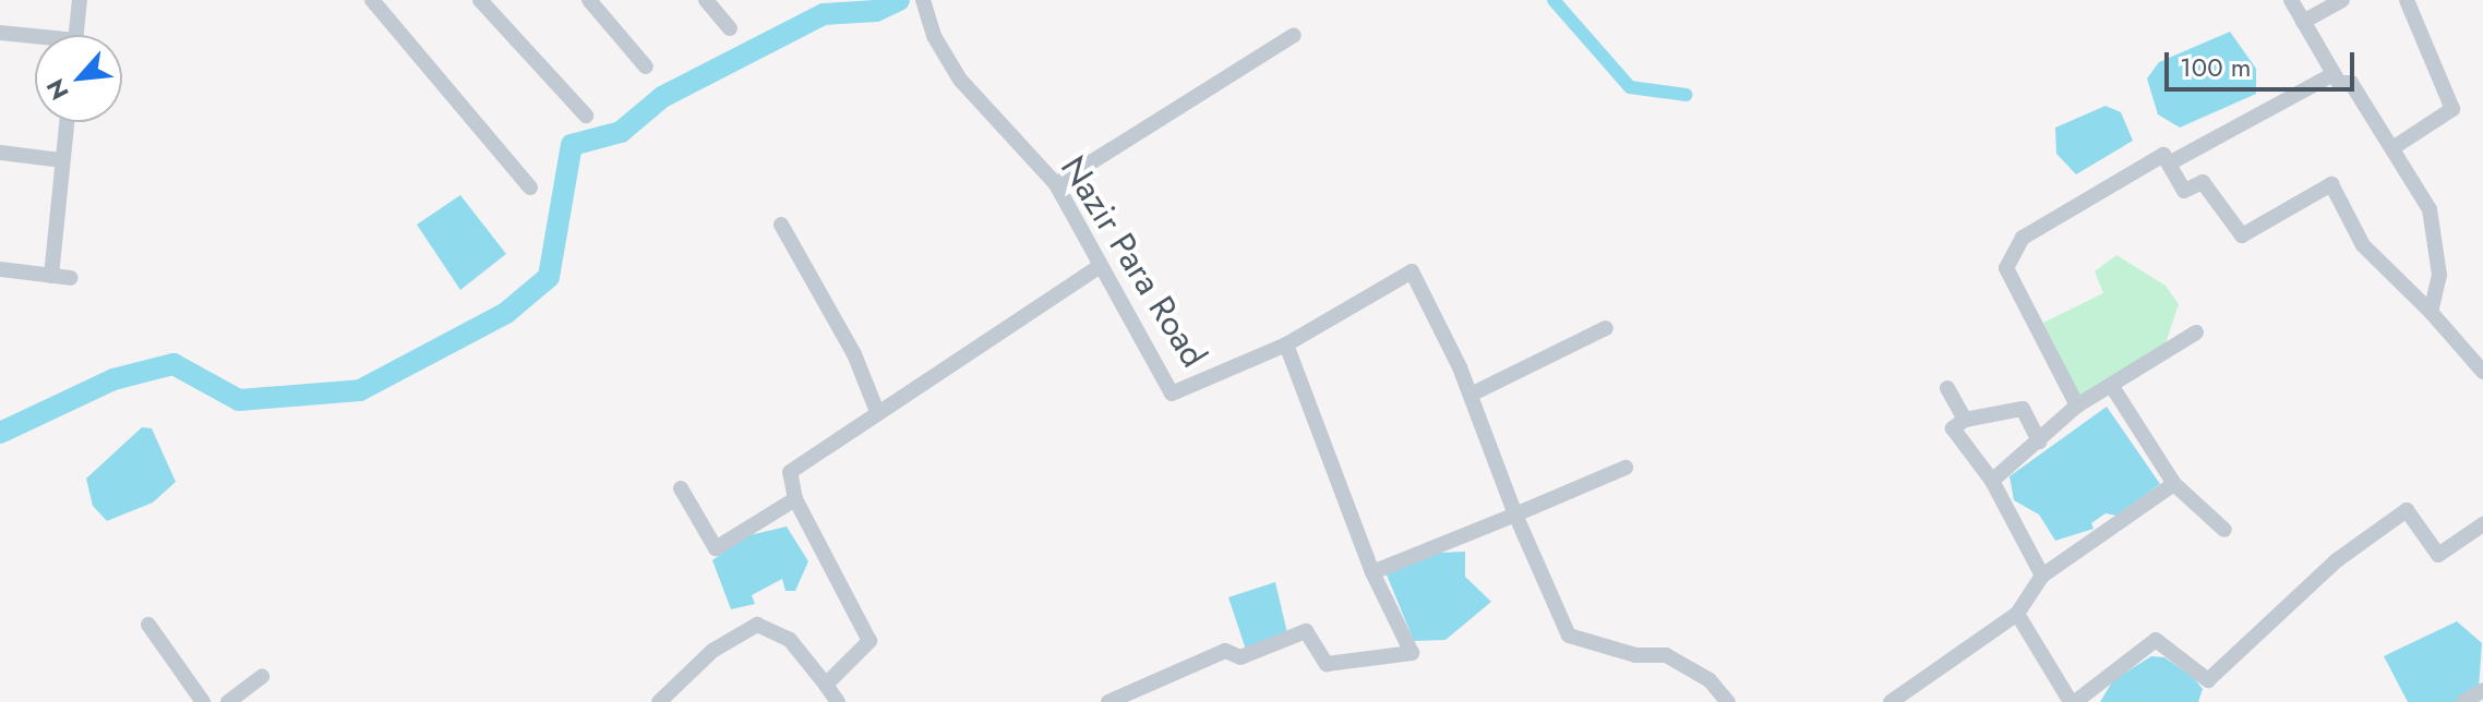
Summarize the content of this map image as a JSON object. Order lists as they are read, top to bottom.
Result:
{
  "streets": {
    "street": ["Nazir Para Road"]
  },
  "scale_bar": "100 m",
  "north": "bottom left"
}
